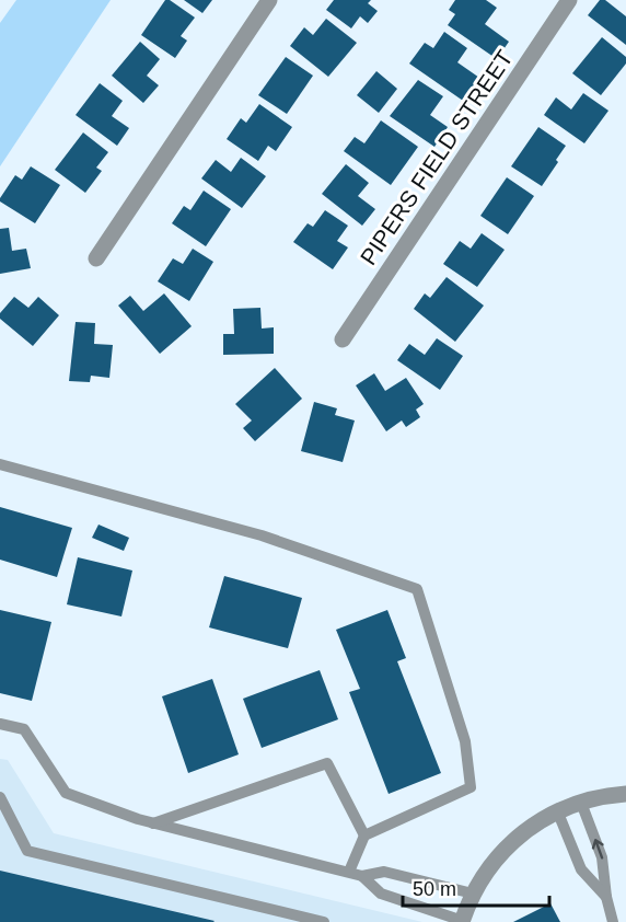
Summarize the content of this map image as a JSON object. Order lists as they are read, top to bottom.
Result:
{
  "streets": {
    "street": ["PIPERS FIELD STREET"]
  },
  "scale_bar": "50 m"
}
